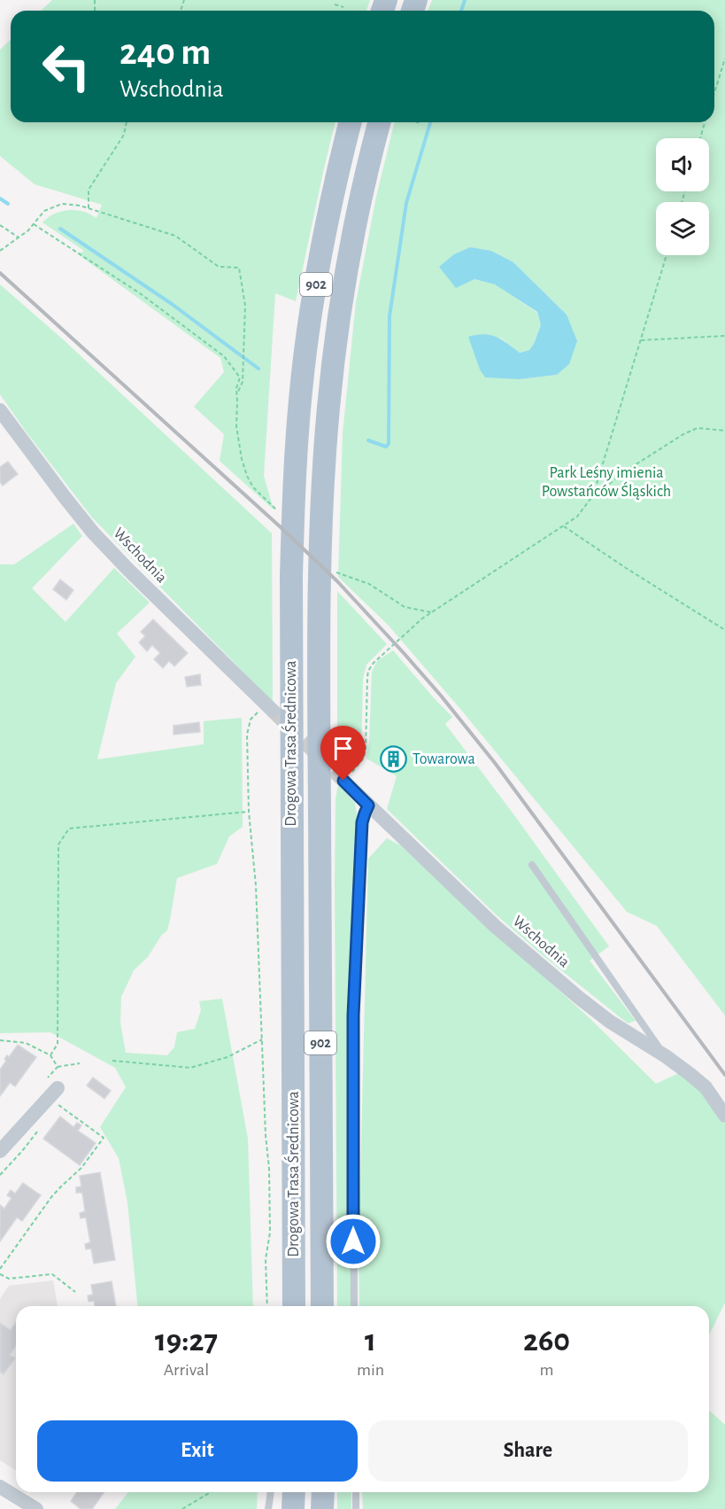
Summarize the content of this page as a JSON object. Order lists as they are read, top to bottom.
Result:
{
  "streets": {
    "main road": ["902", "Drogowa Trasa Średnicowa"],
    "street": ["Wschodnia"]
  },
  "parks": ["Park Leśny imienia Powstańców Śląskich"],
  "places": {
    "building": ["Towarowa"]
  },
  "page": {
    "turn": ["240 m", "Wschodnia"],
    "eta": [
      "19:27",
      "Arrival",
      "1",
      "min",
      "260",
      "m"
    ],
    "buttons": ["Exit", "Share"]
  }
}
